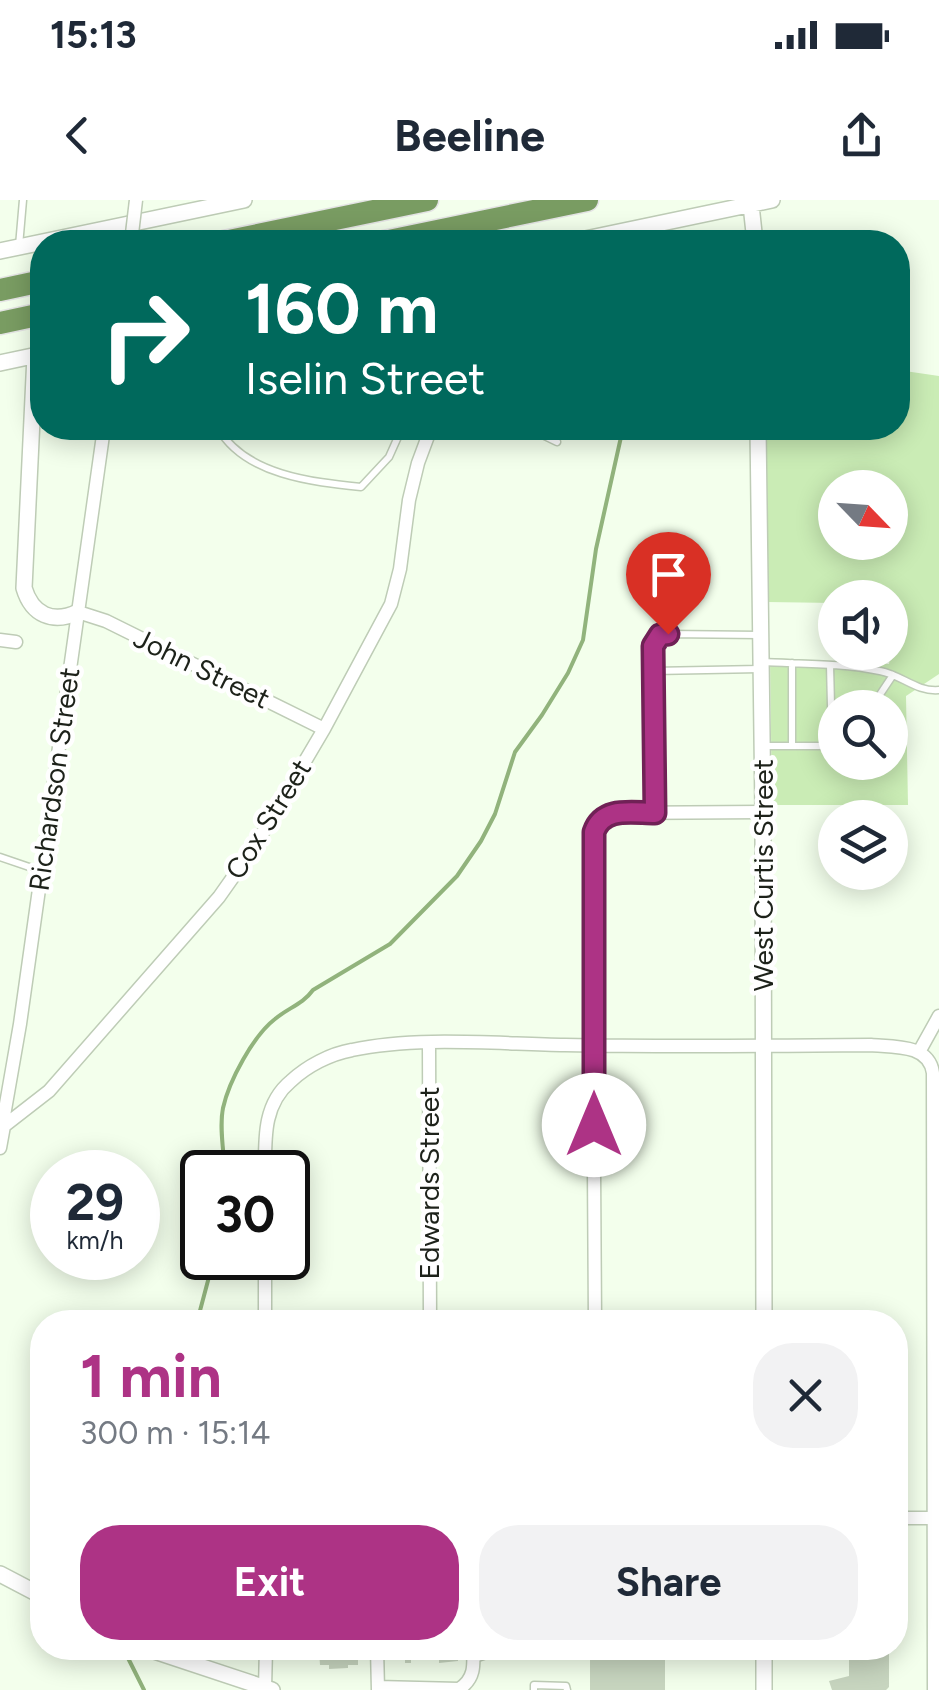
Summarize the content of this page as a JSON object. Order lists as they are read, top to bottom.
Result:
{
  "streets": {
    "street": [
      "John Street",
      "Richardson Street",
      "Cox Street",
      "West Curtis Street",
      "Edwards Street"
    ]
  },
  "crossings": [
    ["John Street", "Richardson Street"],
    ["John Street", "Cox Street"],
    ["Richardson Street", "Cox Street"]
  ],
  "north": "bottom right",
  "page": {
    "status": "15:13",
    "header": "Beeline",
    "turn": ["160 m", "Iselin Street"],
    "speed": "29 km/h",
    "limit": "30",
    "heading": ["1 min", "300 m · 15:14"],
    "buttons": ["Exit", "Share"]
  }
}
